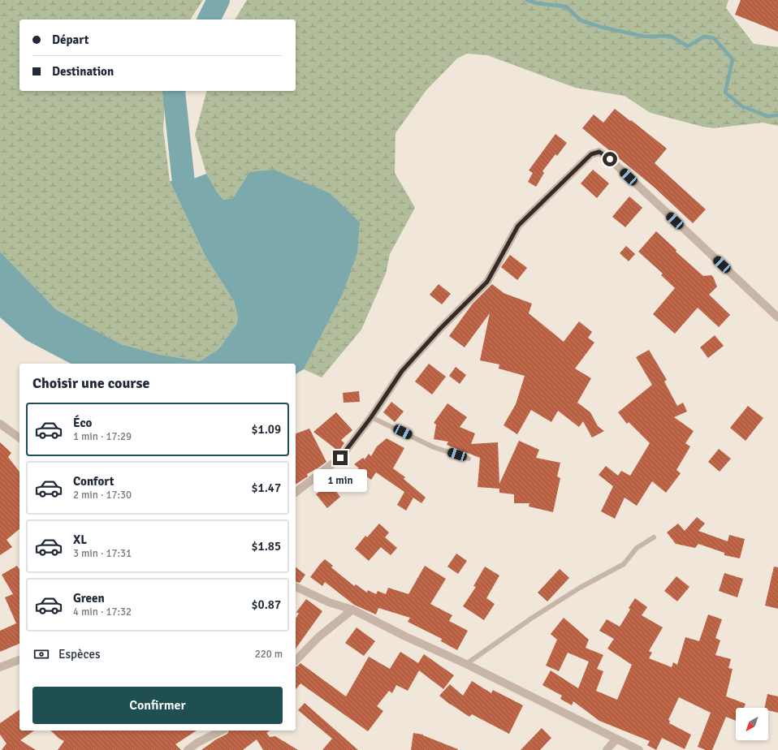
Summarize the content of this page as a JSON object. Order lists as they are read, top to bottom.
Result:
{
  "north": "bottom left",
  "page": {
    "banner": ["Départ", "Destination"],
    "heading": "Choisir une course",
    "list": [
      {
        "name": "Éco",
        "note": "1 min · 17:29",
        "value": "$1.09"
      },
      {
        "name": "Confort",
        "note": "2 min · 17:30",
        "value": "$1.47"
      },
      {
        "name": "XL",
        "note": "3 min · 17:31",
        "value": "$1.85"
      },
      {
        "name": "Green",
        "note": "4 min · 17:32",
        "value": "$0.87"
      }
    ],
    "bubble": "1 min",
    "pay": ["Espèces", "220 m"],
    "buttons": "Confirmer"
  }
}
